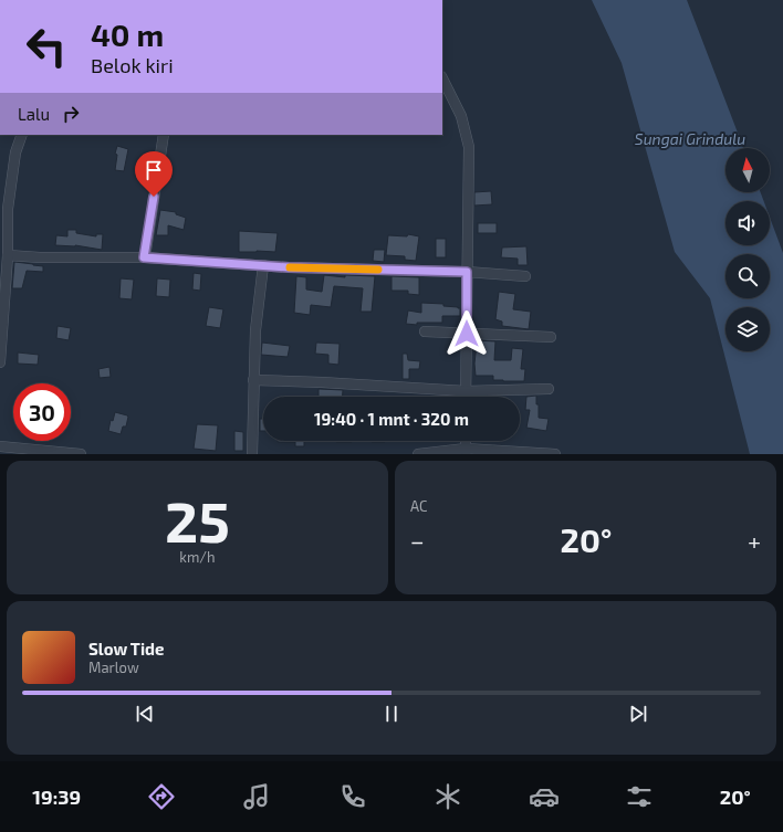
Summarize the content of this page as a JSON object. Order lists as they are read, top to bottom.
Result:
{
  "water": ["Sungai Grindulu"],
  "north": "top",
  "page": {
    "turn": ["40 m", "Belok kiri"],
    "then": "Lalu",
    "limit": "30",
    "trip": "19:40 · 1 mnt · 320 m",
    "tile": [
      ["25", "km/h"],
      "AC"
    ],
    "heat": ["−", "20°", "+"],
    "song": ["Slow Tide", "Marlow"],
    "tabs": ["19:39", "20°"]
  }
}
